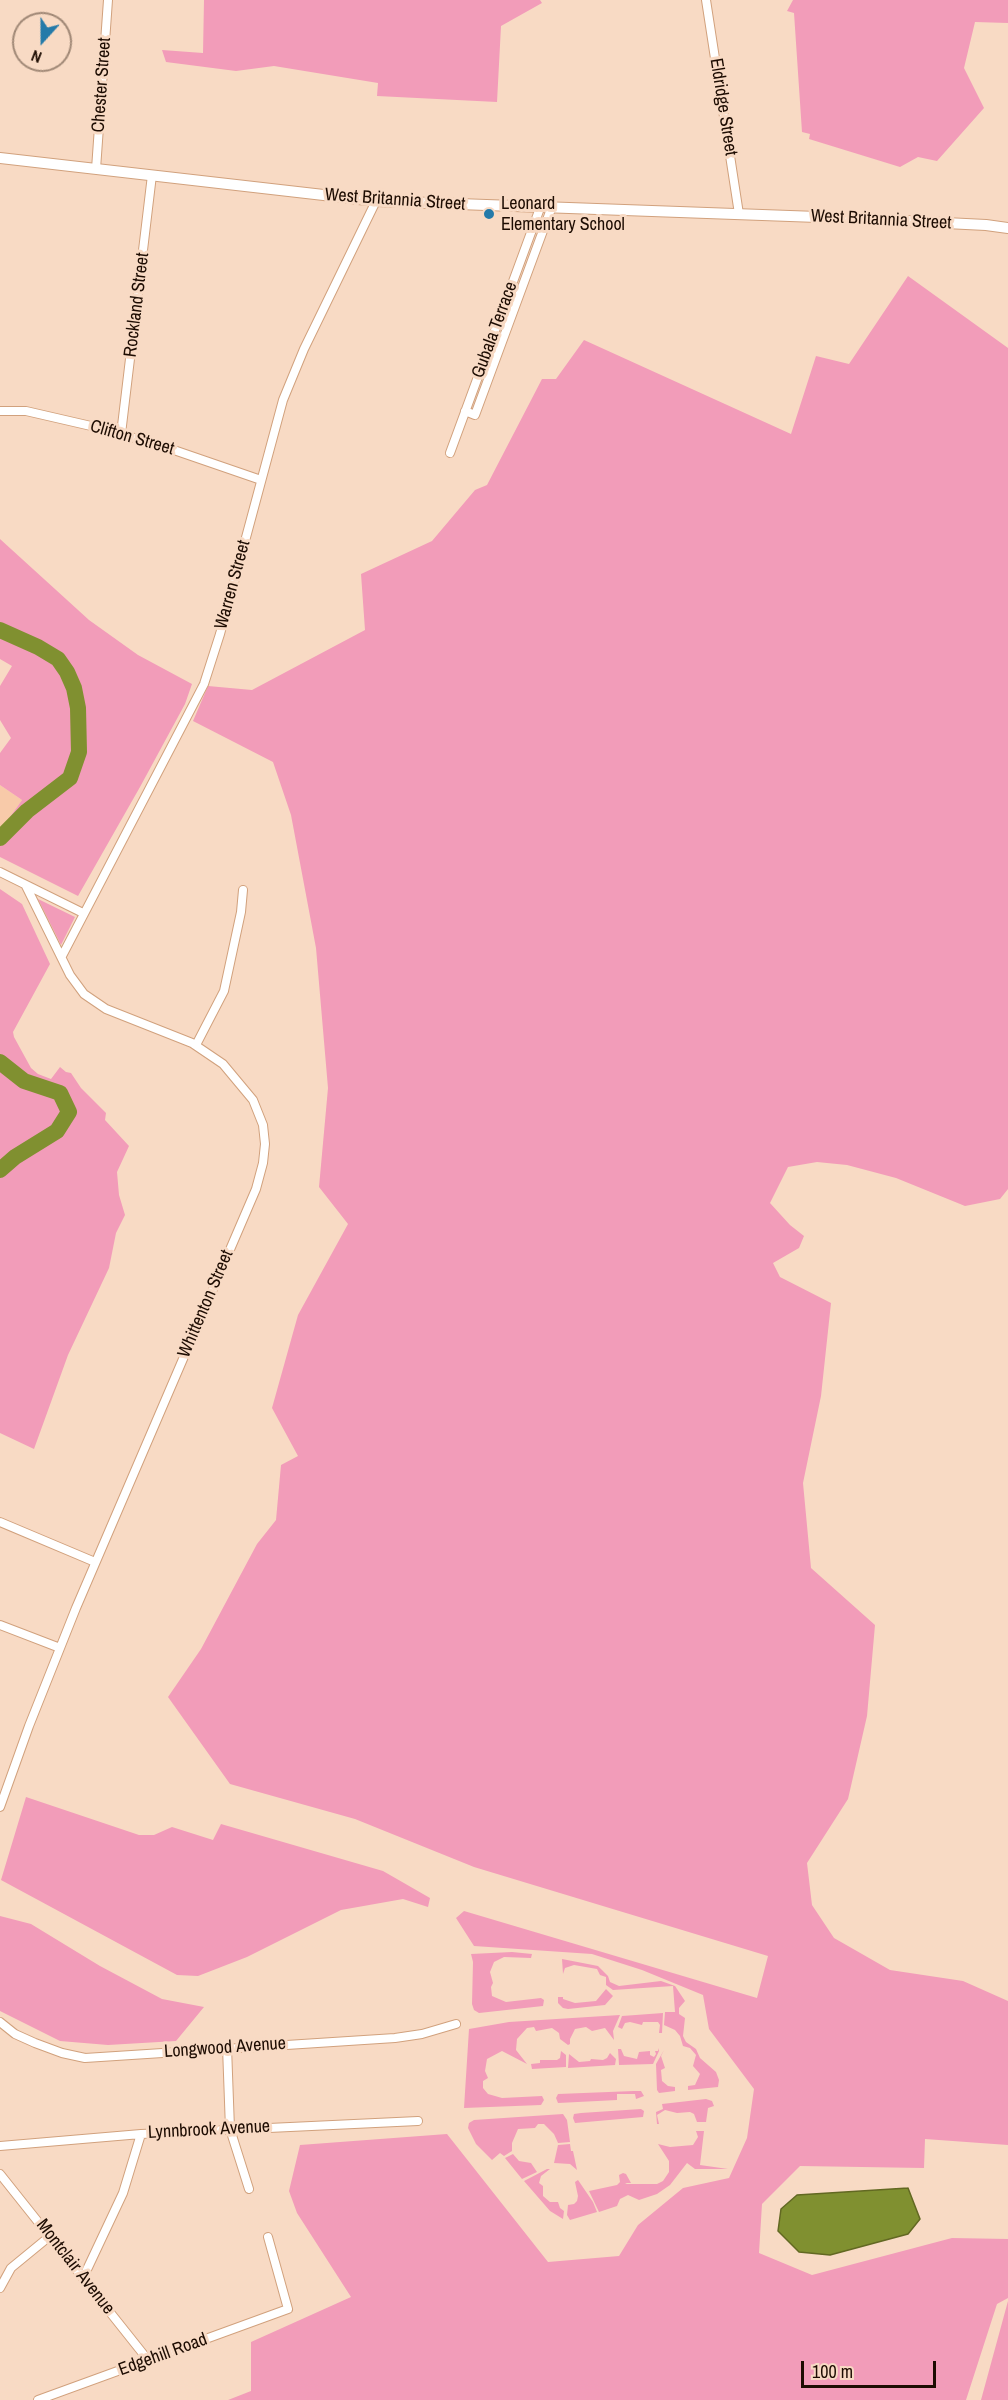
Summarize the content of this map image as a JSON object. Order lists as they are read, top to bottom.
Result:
{
  "streets": {
    "street": [
      "Chester Street",
      "Eldridge Street",
      "West Britannia Street",
      "Rockland Street",
      "Gubala Terrace",
      "Clifton Street",
      "Warren Street",
      "Whittenton Street",
      "Longwood Avenue",
      "Lynnbrook Avenue",
      "Montclair Avenue",
      "Edgehill Road"
    ]
  },
  "crossings": [
    ["Chester Street", "West Britannia Street"],
    ["Eldridge Street", "West Britannia Street"],
    ["West Britannia Street", "Rockland Street"],
    ["West Britannia Street", "Gubala Terrace"],
    ["West Britannia Street", "Warren Street"],
    ["Rockland Street", "Clifton Street"],
    ["Clifton Street", "Warren Street"],
    ["Warren Street", "Whittenton Street"],
    ["Montclair Avenue", "Edgehill Road"]
  ],
  "places": ["Leonard Elementary School"],
  "scale_bar": "100 m",
  "north": "bottom"
}
